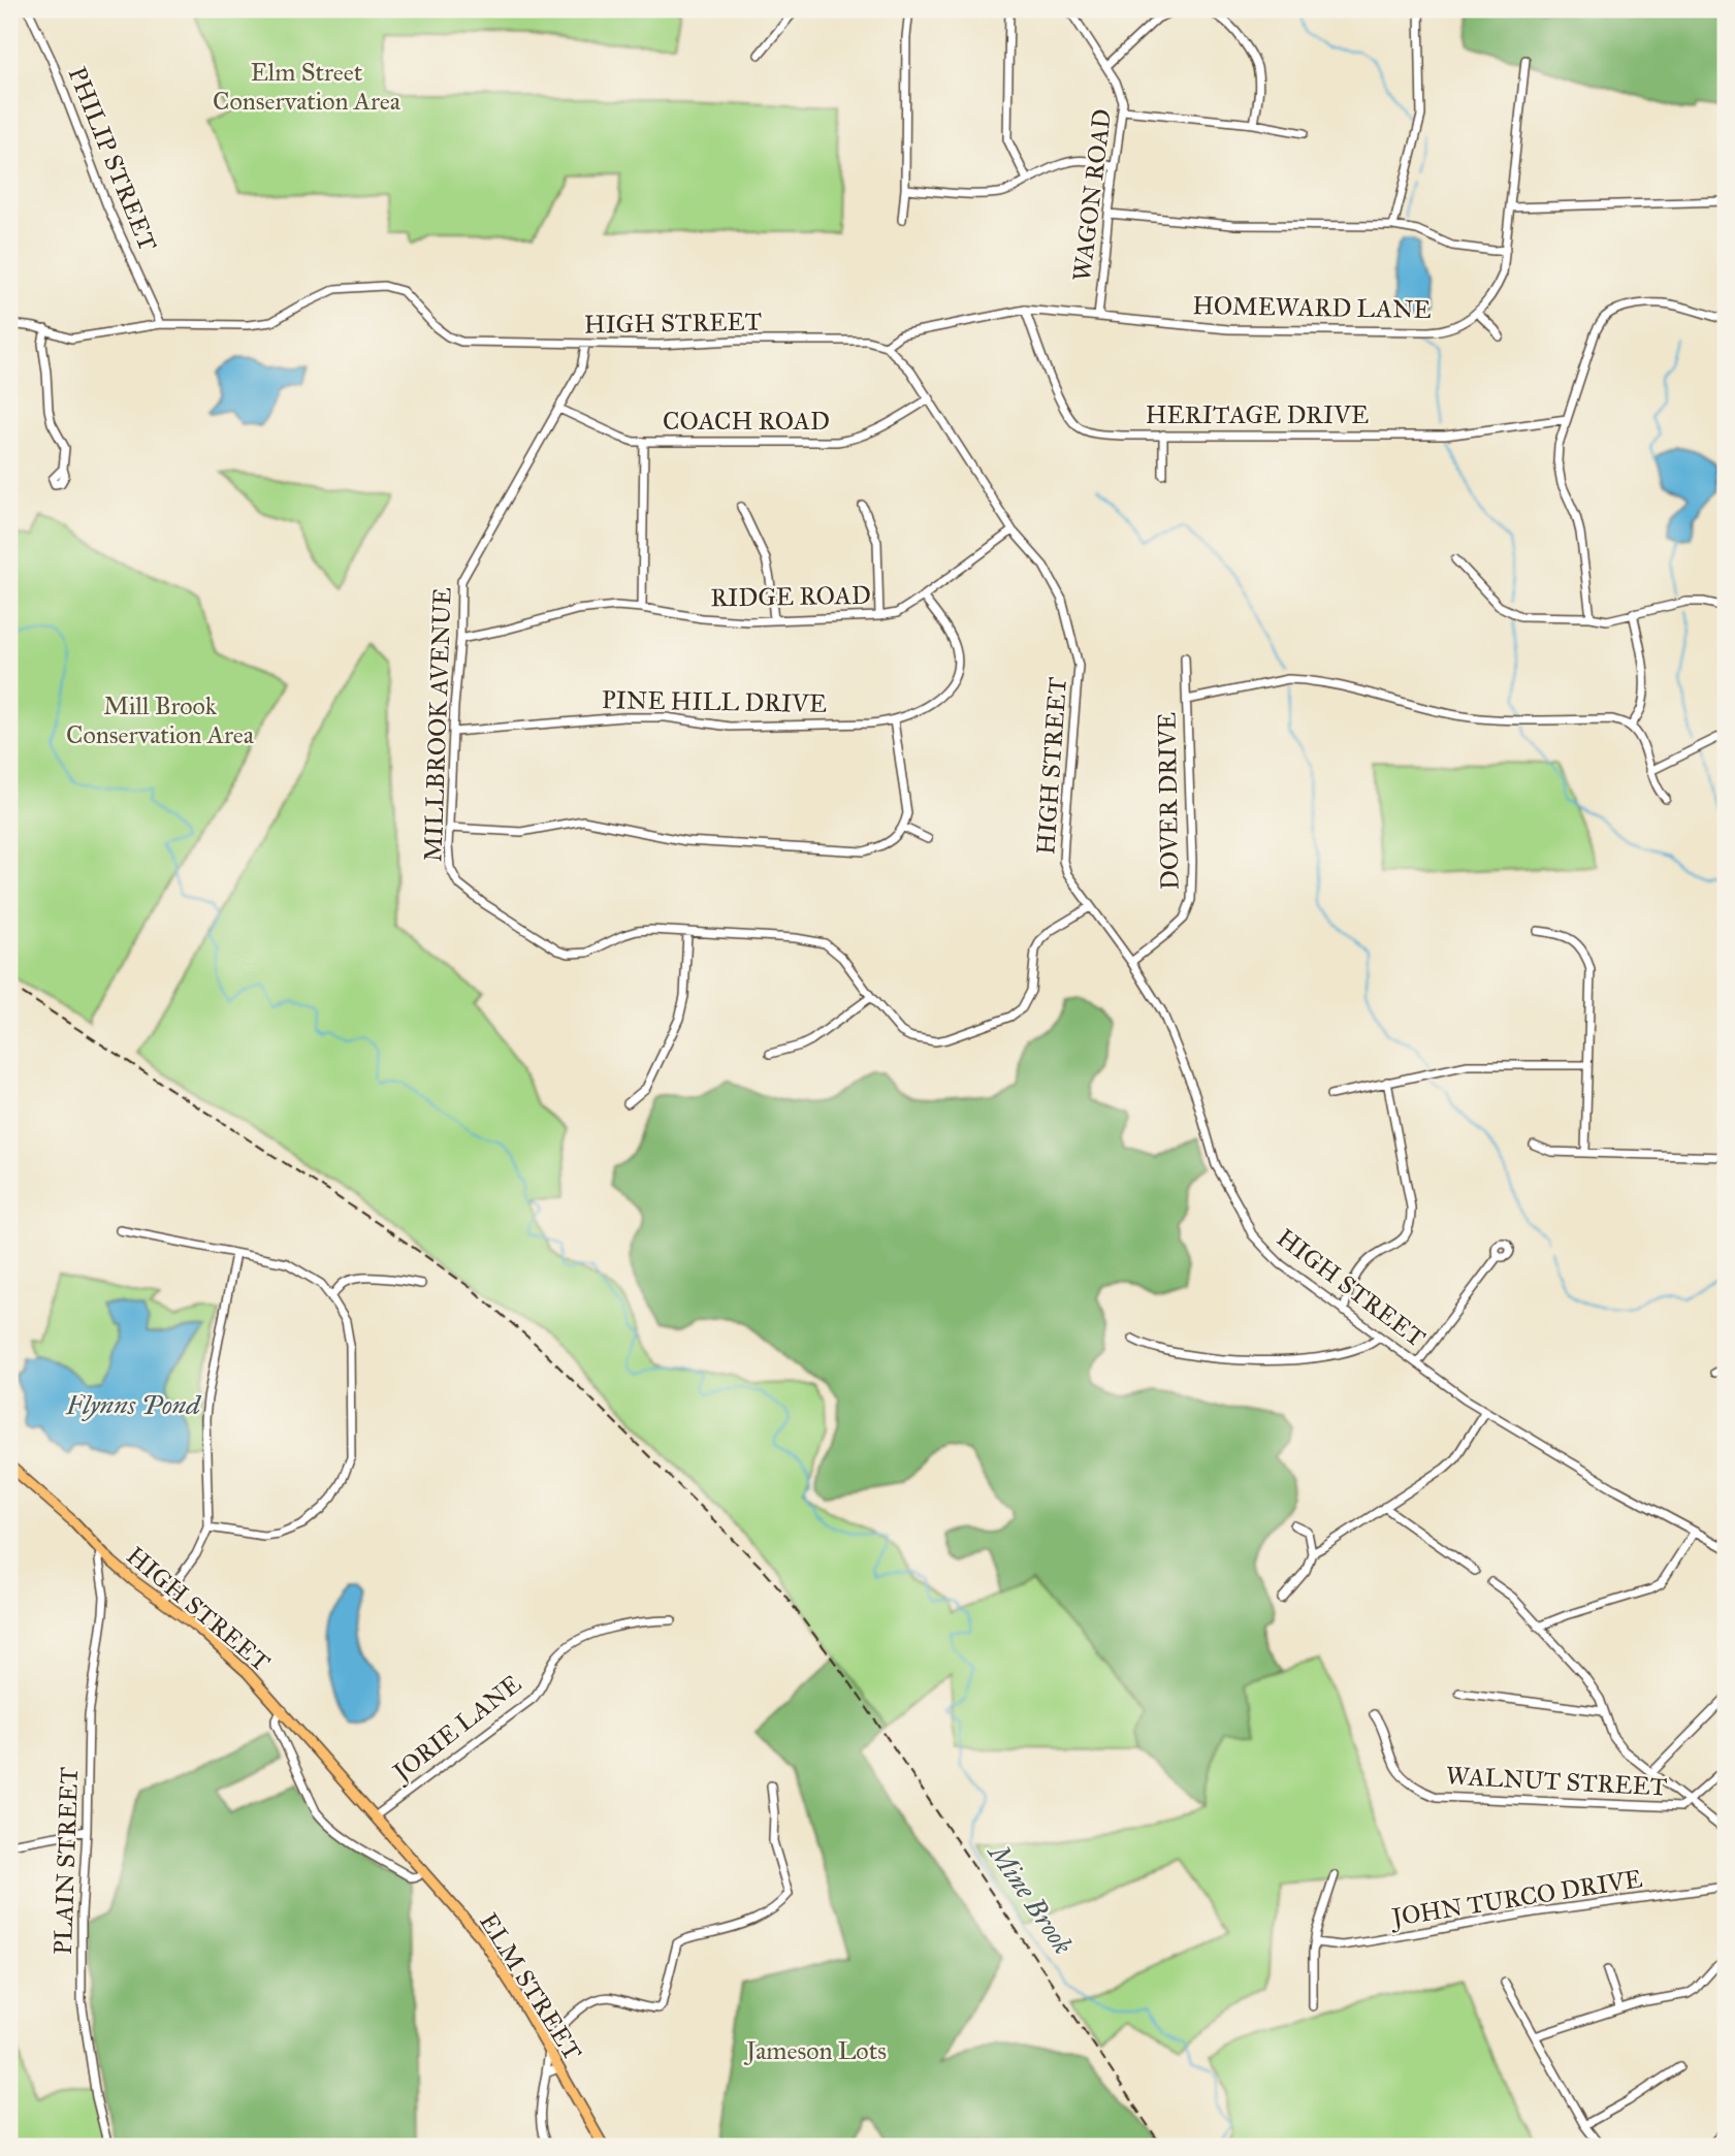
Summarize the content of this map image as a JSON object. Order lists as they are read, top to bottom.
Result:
{
  "streets": {
    "main road": ["HIGH STREET", "ELM STREET"],
    "street": [
      "PHILIP STREET",
      "WAGON ROAD",
      "HOMEWARD LANE",
      "HERITAGE DRIVE",
      "COACH ROAD",
      "RIDGE ROAD",
      "PINE HILL DRIVE",
      "MILLBROOK AVENUE",
      "DOVER DRIVE",
      "JORIE LANE",
      "WALNUT STREET",
      "PLAIN STREET",
      "JOHN TURCO DRIVE"
    ]
  },
  "crossings": [
    ["PHILIP STREET", "HIGH STREET"],
    ["WAGON ROAD", "HOMEWARD LANE"],
    ["HOMEWARD LANE", "HIGH STREET"],
    ["HOMEWARD LANE", "HERITAGE DRIVE"],
    ["HIGH STREET", "COACH ROAD"],
    ["HIGH STREET", "RIDGE ROAD"],
    ["HIGH STREET", "MILLBROOK AVENUE"],
    ["HIGH STREET", "DOVER DRIVE"],
    ["HIGH STREET", "JORIE LANE"],
    ["HIGH STREET", "PLAIN STREET"],
    ["HIGH STREET", "ELM STREET"],
    ["COACH ROAD", "MILLBROOK AVENUE"],
    ["RIDGE ROAD", "PINE HILL DRIVE"],
    ["RIDGE ROAD", "MILLBROOK AVENUE"],
    ["PINE HILL DRIVE", "MILLBROOK AVENUE"]
  ],
  "water": ["Flynns Pond", "Mine Brook"],
  "parks": ["Elm Street Conservation Area", "Mill Brook Conservation Area", "Jameson Lots"]
}
